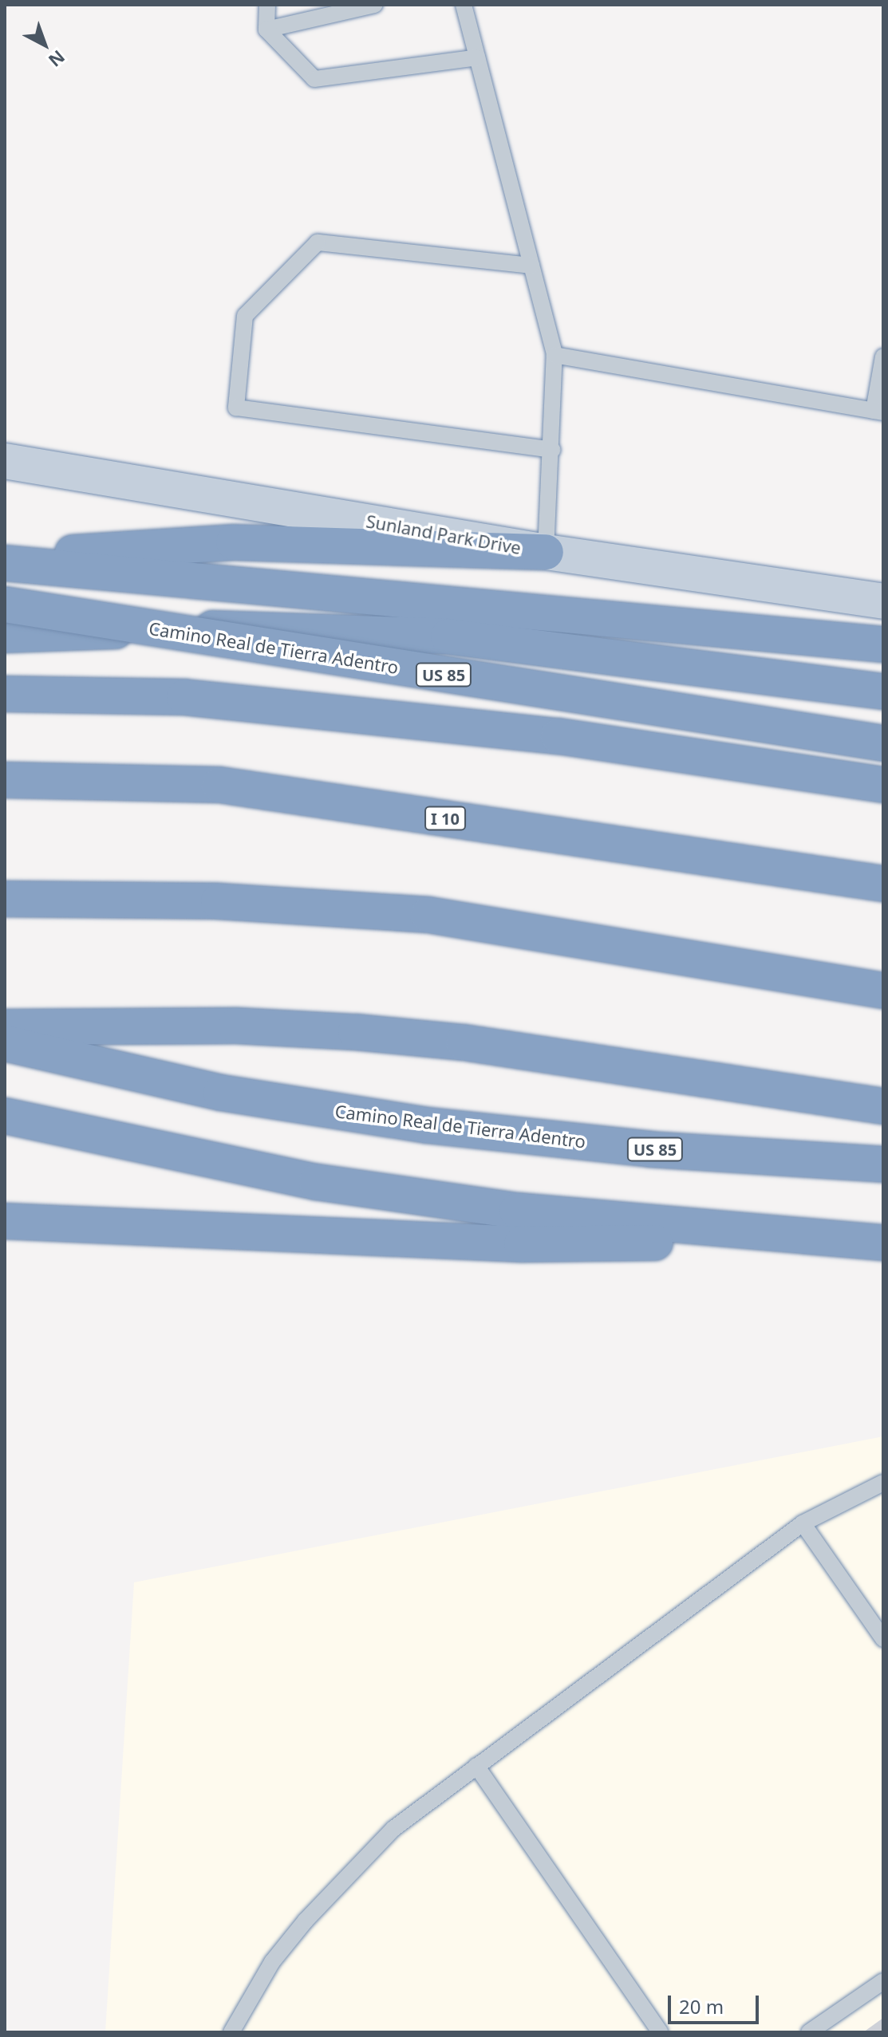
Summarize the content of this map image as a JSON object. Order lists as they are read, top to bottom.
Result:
{
  "streets": {
    "highway": ["Camino Real de Tierra Adentro", "US 85", "I 10"],
    "main road": ["Sunland Park Drive"]
  },
  "scale_bar": "20 m",
  "north": "bottom right"
}
